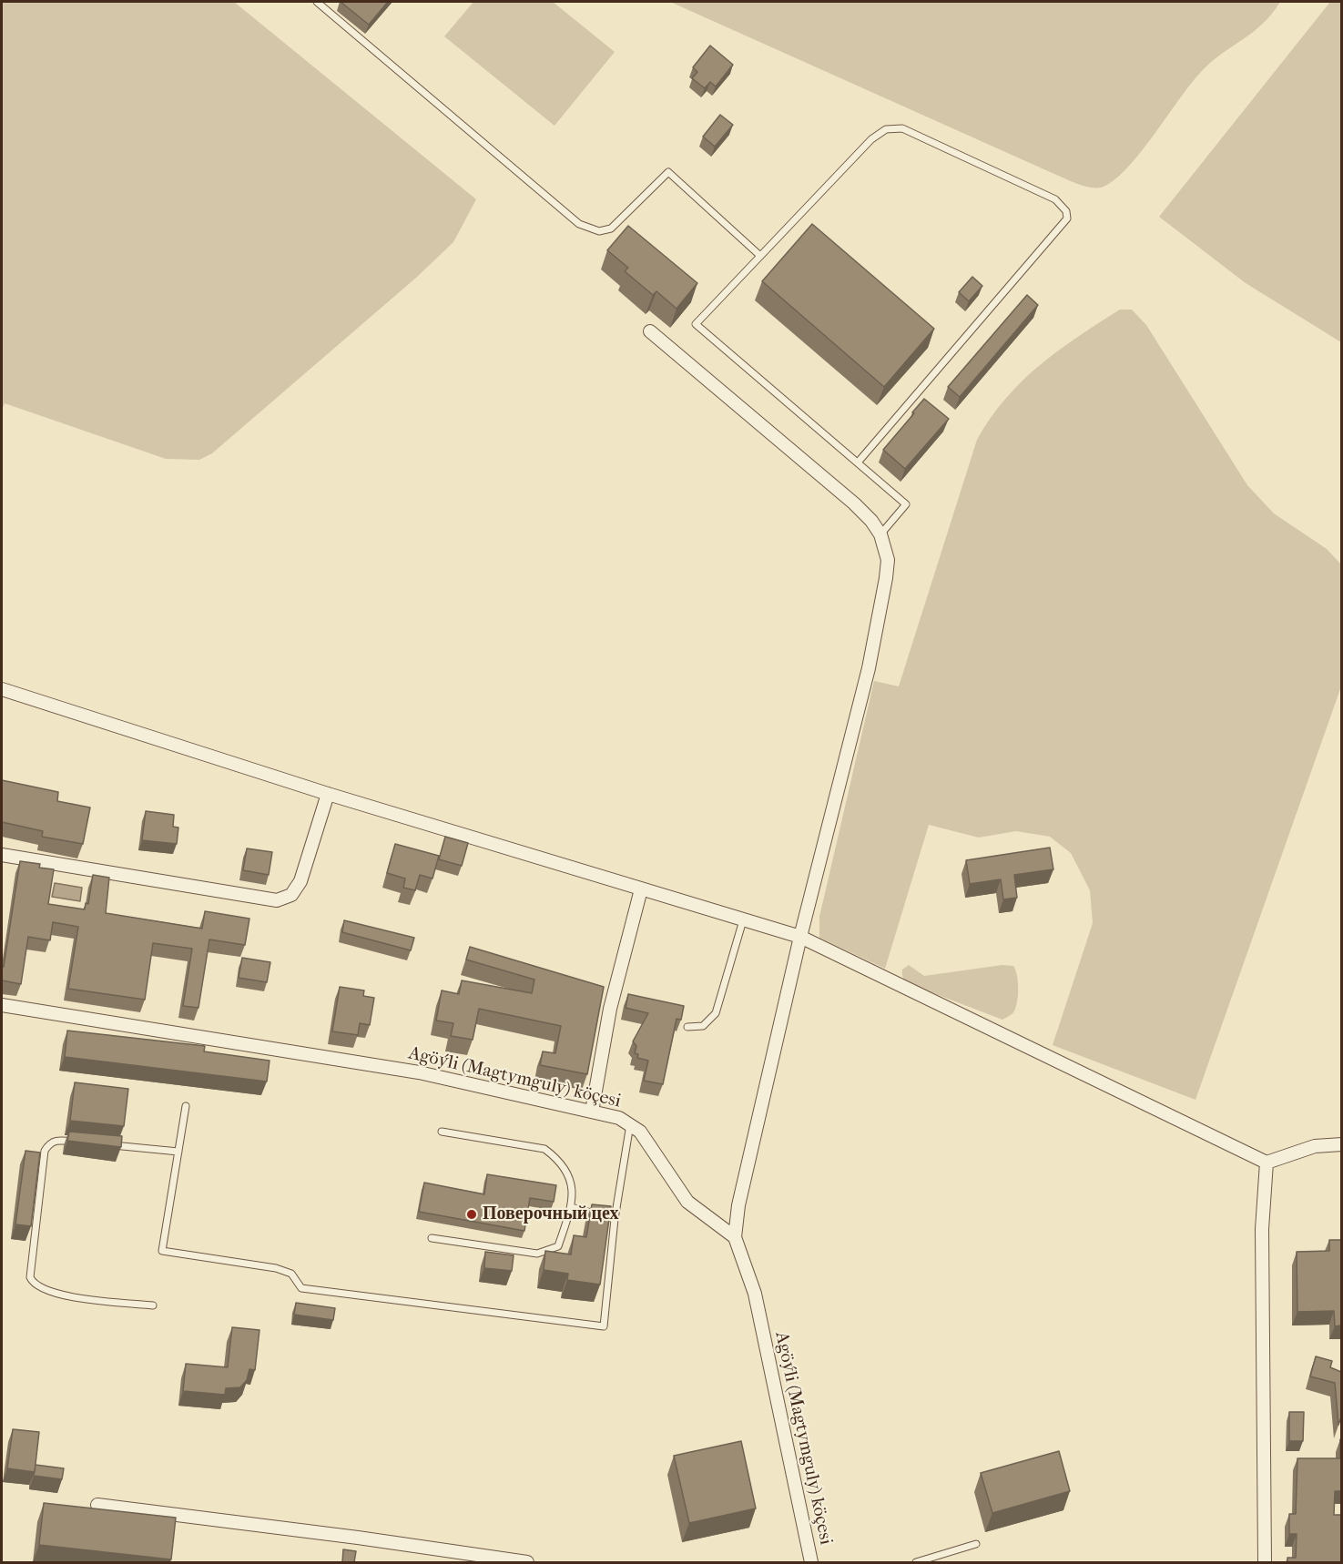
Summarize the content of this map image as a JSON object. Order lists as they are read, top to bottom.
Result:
{
  "streets": {
    "street": ["Agöýli (Magtymguly) köçesi"]
  },
  "places": ["Поверочный цех"]
}
